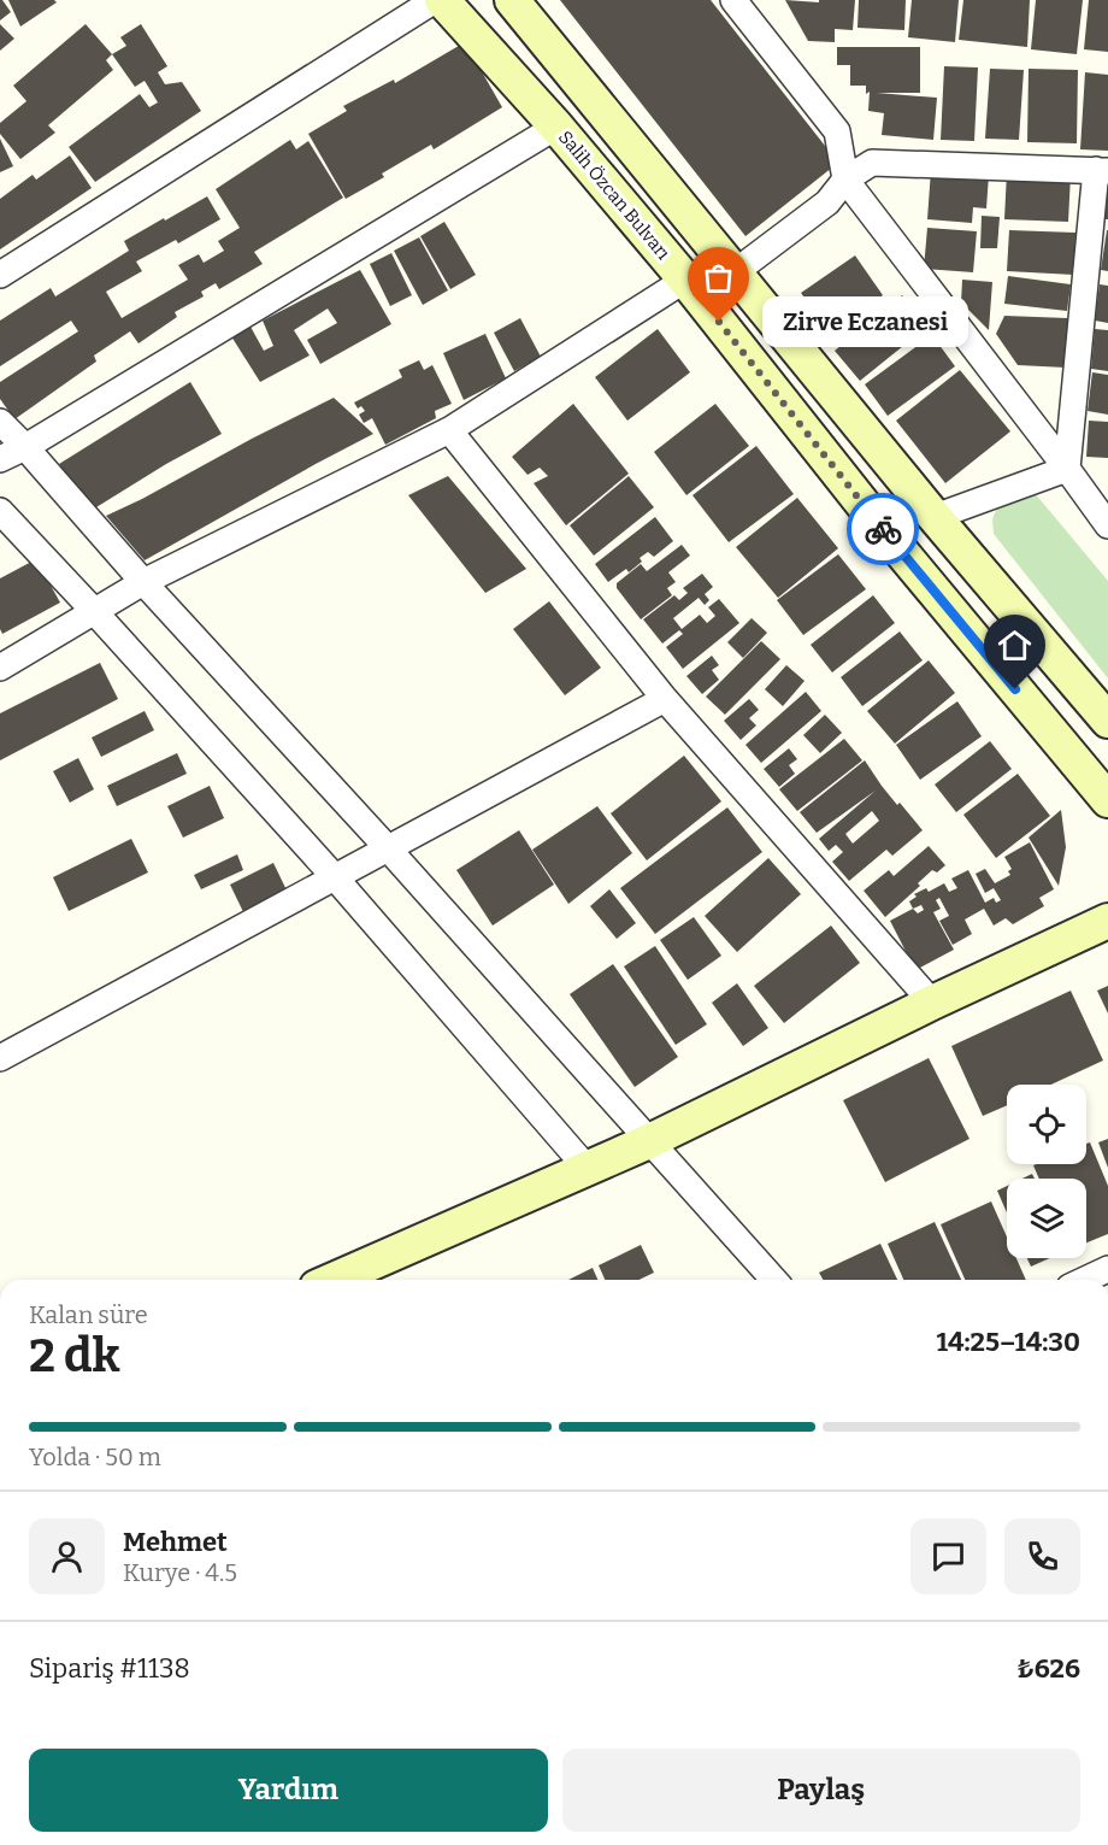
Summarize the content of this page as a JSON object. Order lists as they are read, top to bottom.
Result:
{
  "streets": {
    "main road": ["Salih Özcan Bulvarı"]
  },
  "places": ["Zirve Eczanesi"],
  "page": {
    "bubble": "Zirve Eczanesi",
    "heading": ["2 dk", "Kalan süre", "14:25–14:30"],
    "panel": [
      "Mehmet",
      "Kurye · 4.5",
      "Sipariş #1138",
      "₺626"
    ],
    "bar": "Yolda · 50 m",
    "buttons": ["Yardım", "Paylaş"]
  }
}
